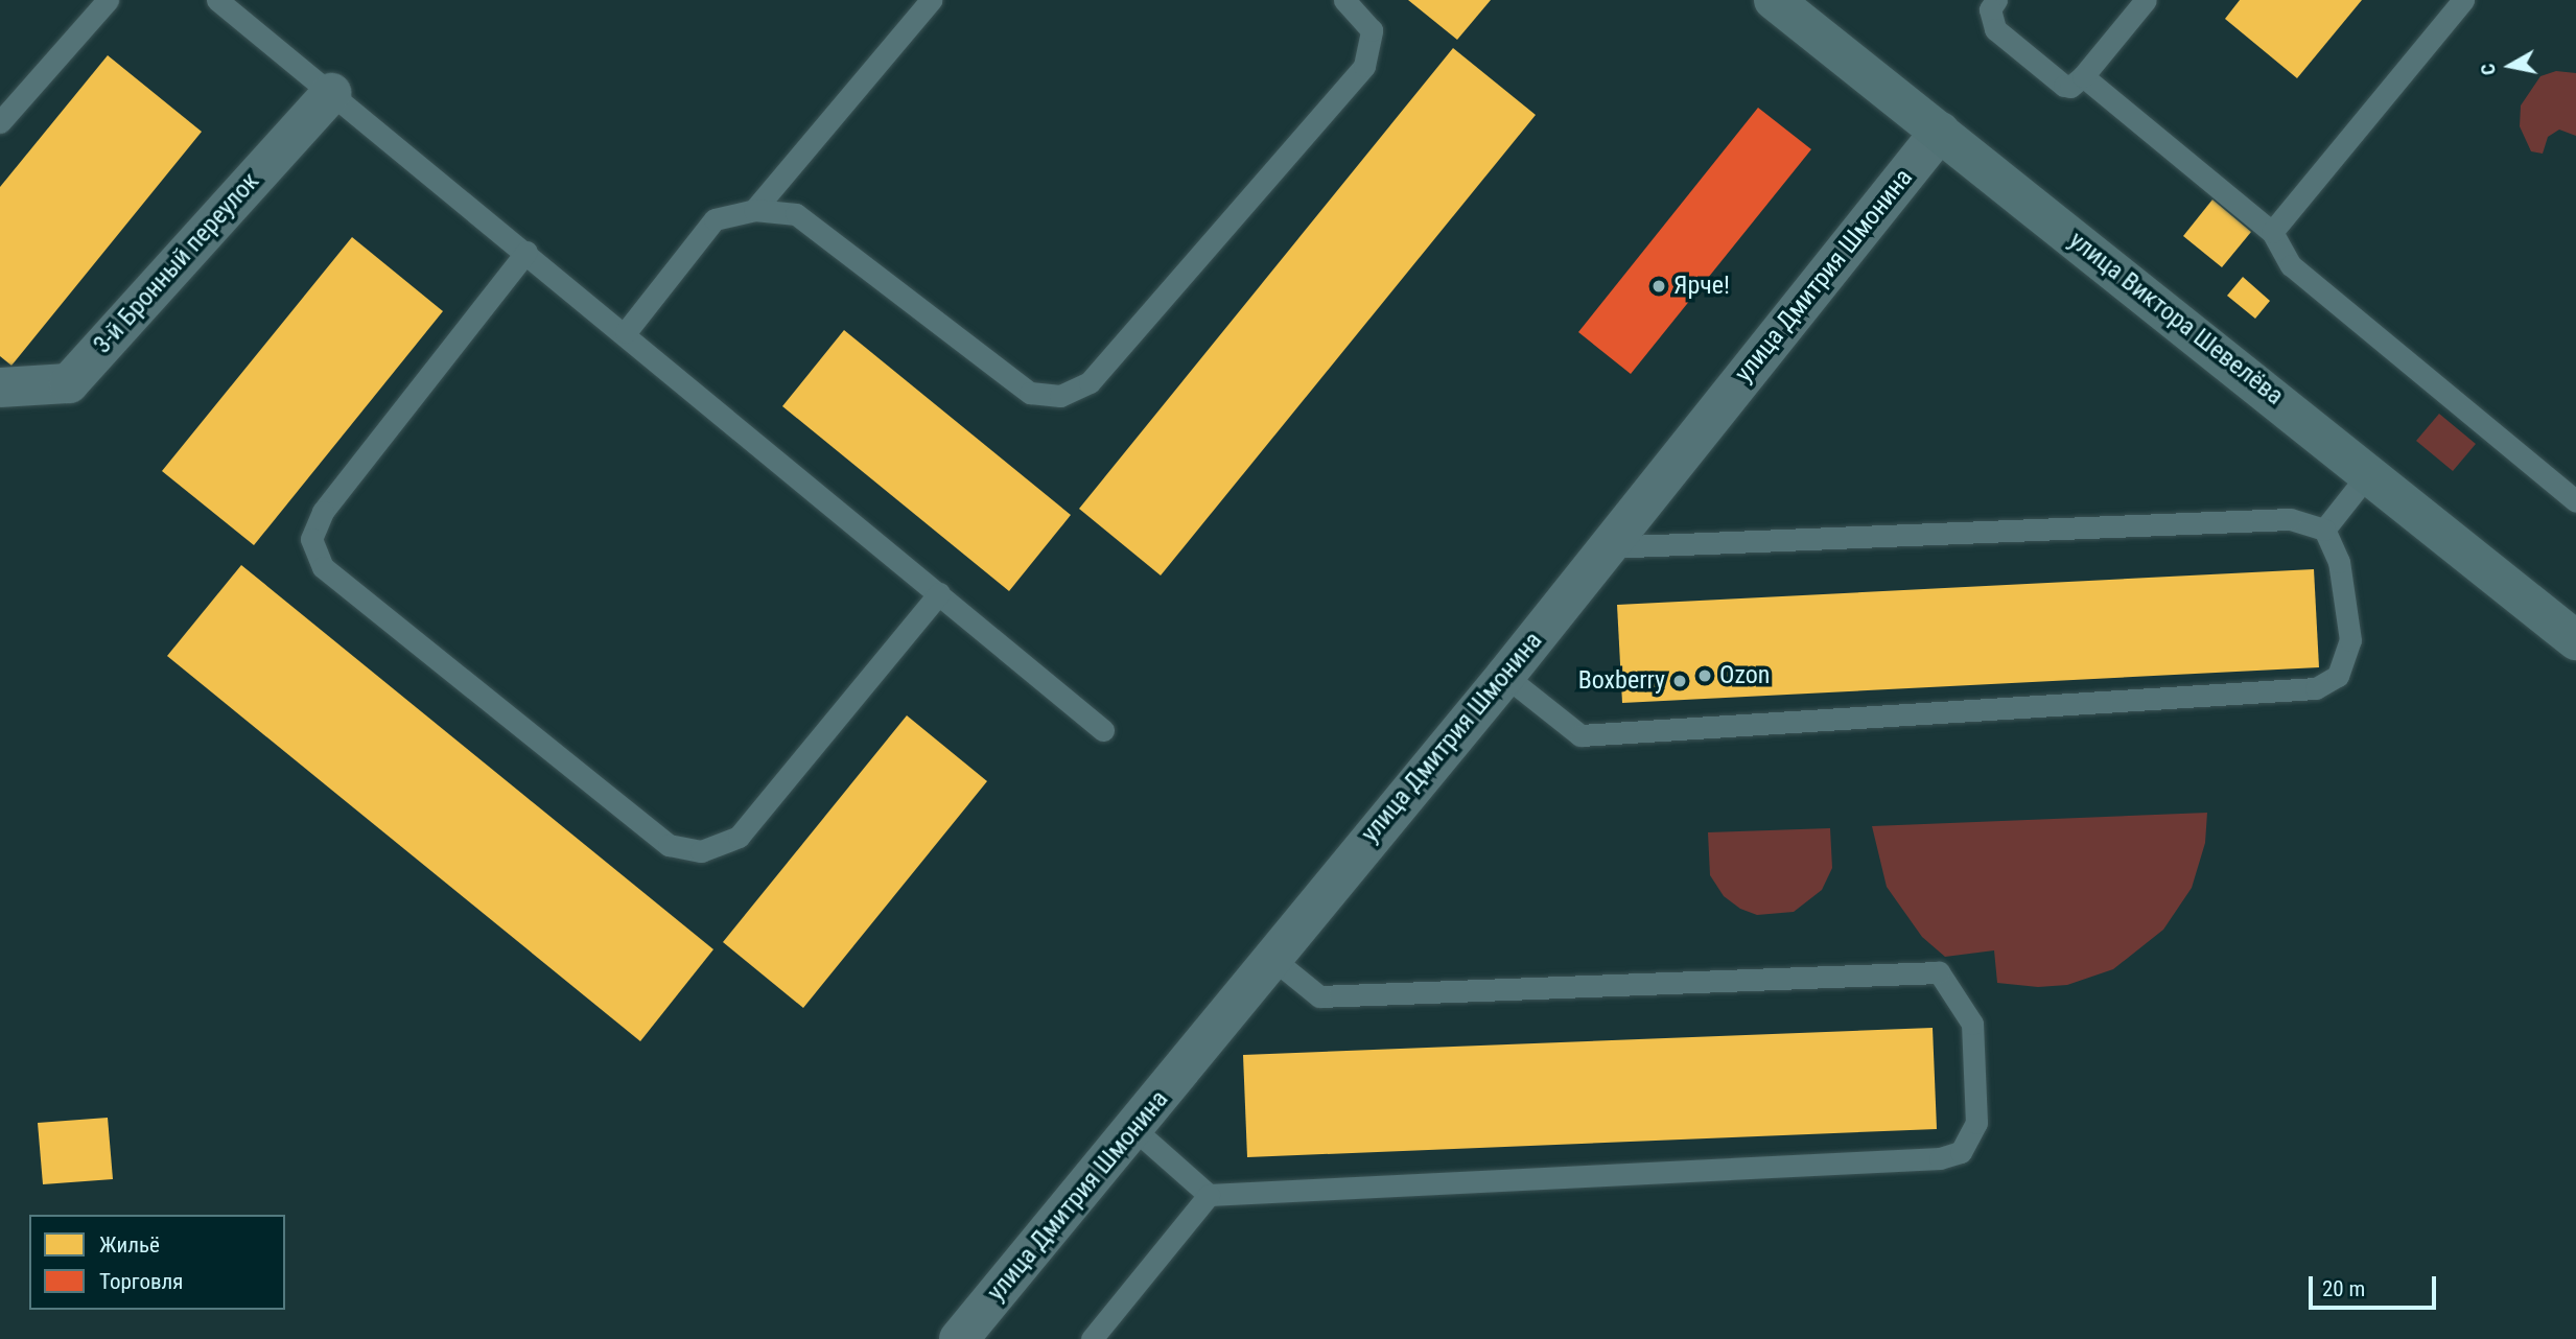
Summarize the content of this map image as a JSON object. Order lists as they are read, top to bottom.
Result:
{
  "streets": {
    "street": ["3-й Бронный переулок", "улица Дмитрия Шмонина", "улица Виктора Шевелёва"]
  },
  "crossings": [
    ["улица Дмитрия Шмонина", "улица Виктора Шевелёва"]
  ],
  "places": ["Ярче!", "Ozon", "Boxberry"],
  "legend": ["Жильё", "Торговля"],
  "scale_bar": "20 m",
  "north": "left"
}
